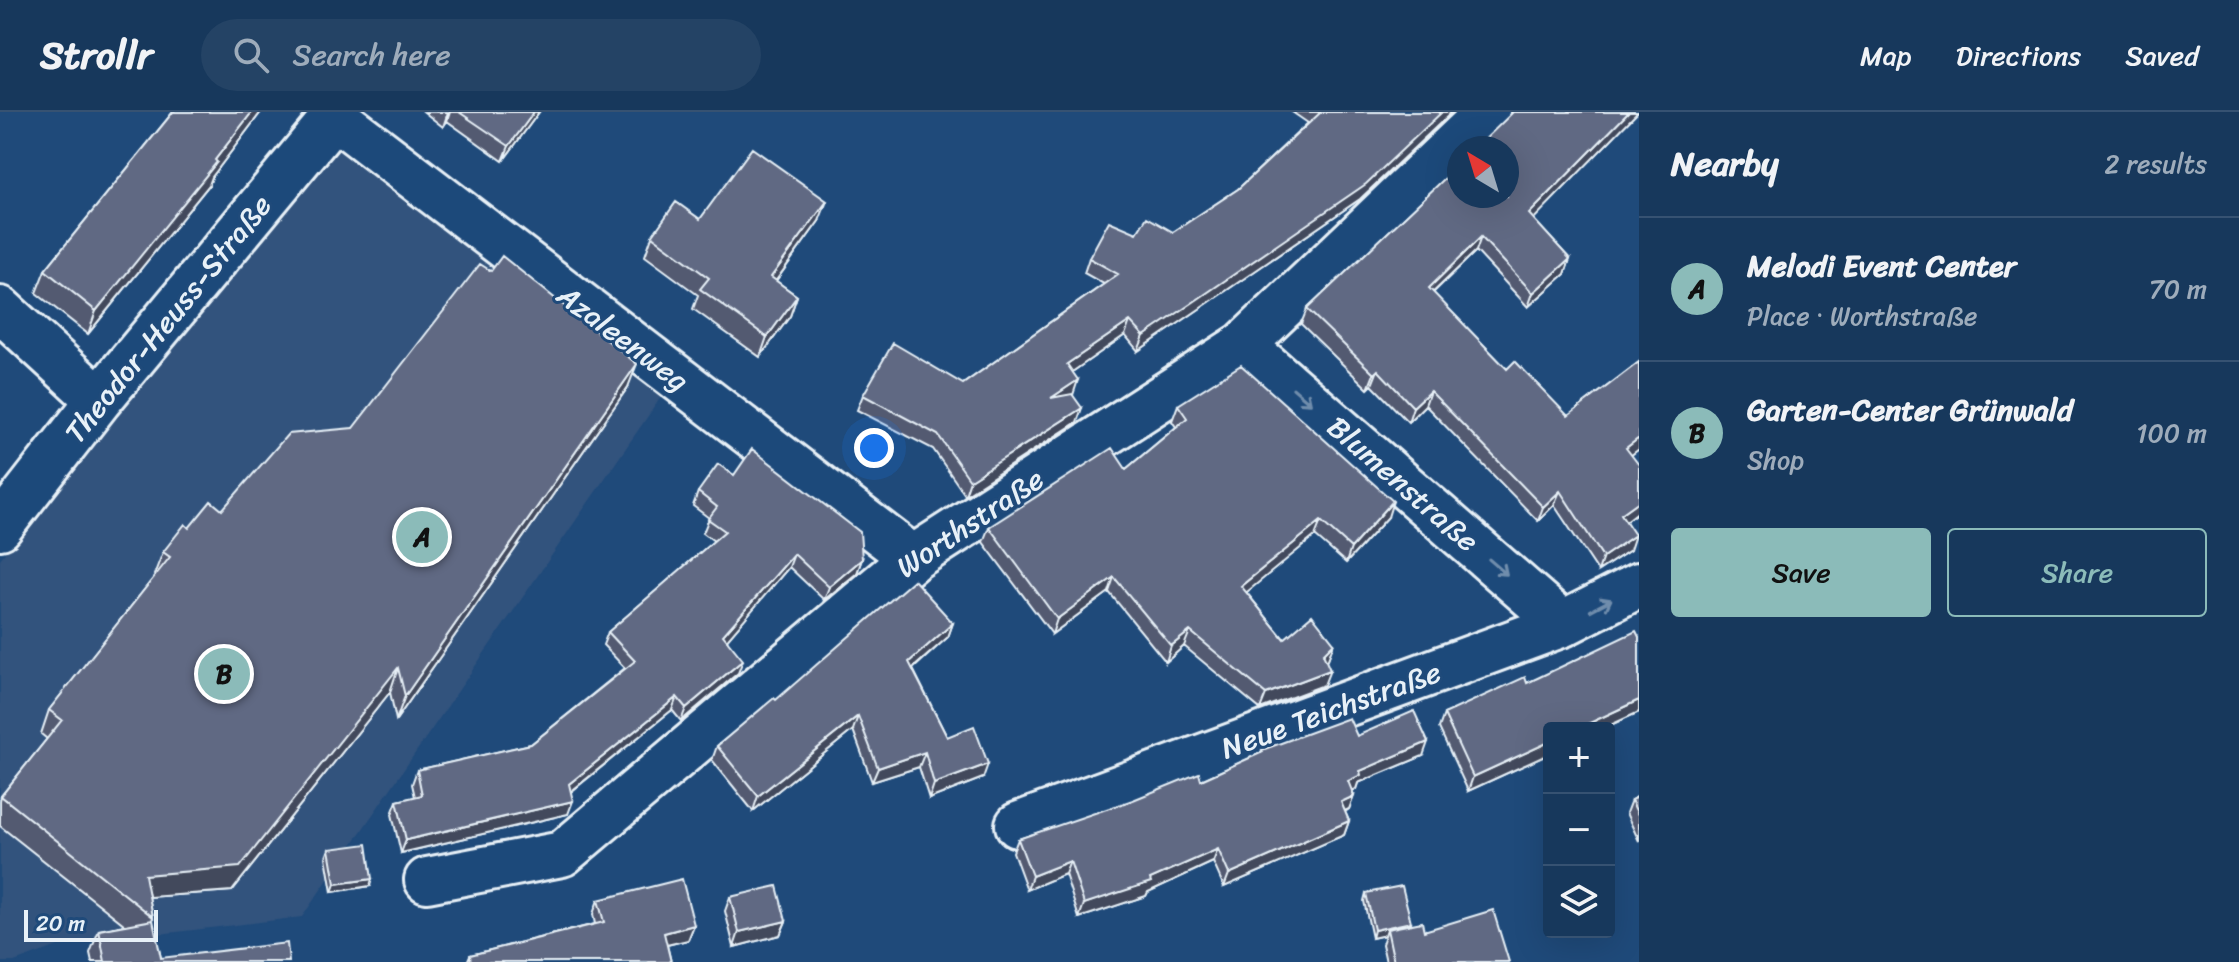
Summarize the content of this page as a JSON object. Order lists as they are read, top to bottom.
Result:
{
  "streets": {
    "street": [
      "Theodor-Heuss-Straße",
      "Azaleenweg",
      "Blumenstraße",
      "Worthstraße",
      "Neue Teichstraße"
    ]
  },
  "crossings": [
    ["Theodor-Heuss-Straße", "Azaleenweg"],
    ["Azaleenweg", "Worthstraße"],
    ["Blumenstraße", "Worthstraße"],
    ["Blumenstraße", "Neue Teichstraße"]
  ],
  "one_way": ["Blumenstraße"],
  "scale_bar": "20 m",
  "north": "top left",
  "page": {
    "header": "Strollr",
    "search": "Search here",
    "nav": ["Map", "Directions", "Saved"],
    "heading": ["Nearby", "2 results"],
    "list": [
      {
        "mark": "A",
        "name": "Melodi Event Center",
        "note": "Place · Worthstraße",
        "value": "70 m"
      },
      {
        "mark": "B",
        "name": "Garten-Center Grünwald",
        "note": "Shop",
        "value": "100 m"
      }
    ],
    "buttons": ["Save", "Share"],
    "pins": ["A", "B"],
    "map_buttons": ["+", "−"],
    "scale": "20 m"
  }
}
